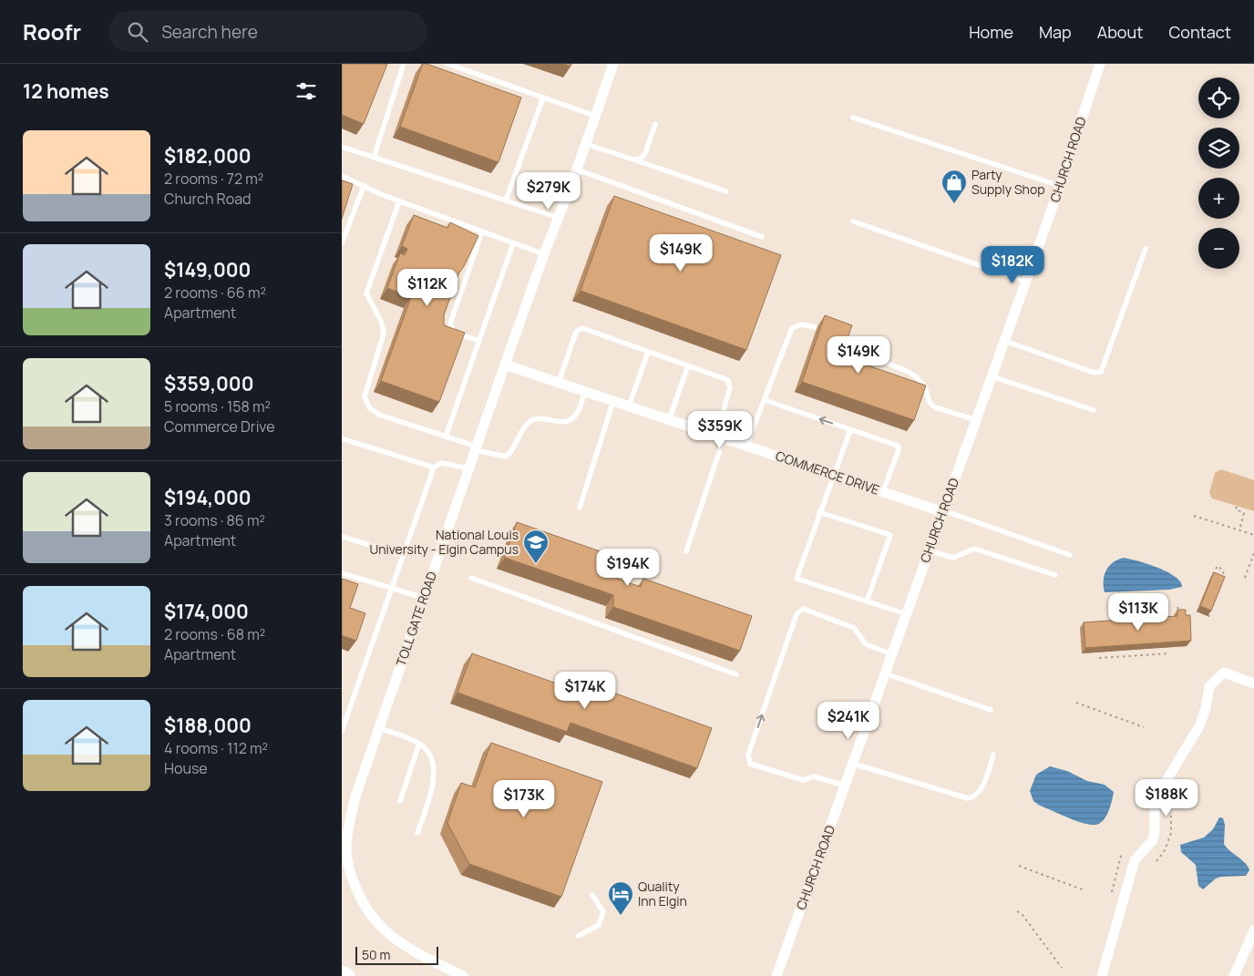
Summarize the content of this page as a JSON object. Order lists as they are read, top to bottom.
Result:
{
  "streets": {
    "street": ["CHURCH ROAD", "COMMERCE DRIVE", "TOLL GATE ROAD"]
  },
  "crossings": [
    ["CHURCH ROAD", "COMMERCE DRIVE"],
    ["COMMERCE DRIVE", "TOLL GATE ROAD"]
  ],
  "places": {
    "shop": ["Party Supply Shop"],
    "school or university": ["National Louis University - Elgin Campus"],
    "hotel": ["Quality Inn Elgin"]
  },
  "scale_bar": "50 m",
  "page": {
    "header": "Roofr",
    "search": "Search here",
    "nav": [
      "Home",
      "Map",
      "About",
      "Contact"
    ],
    "heading": "12 homes",
    "map_buttons": ["+", "−"],
    "list": [
      {
        "name": "$182,000",
        "note": "2 rooms · 72 m² · Church Road"
      },
      {
        "name": "$149,000",
        "note": "2 rooms · 66 m² · Apartment"
      },
      {
        "name": "$359,000",
        "note": "5 rooms · 158 m² · Commerce Drive"
      },
      {
        "name": "$194,000",
        "note": "3 rooms · 86 m² · Apartment"
      },
      {
        "name": "$174,000",
        "note": "2 rooms · 68 m² · Apartment"
      },
      {
        "name": "$188,000",
        "note": "4 rooms · 112 m² · House"
      }
    ],
    "price": [
      "$279K",
      "$149K",
      "$182K",
      "$112K",
      "$149K",
      "$359K",
      "$194K",
      "$113K",
      "$174K",
      "$241K",
      "$188K",
      "$173K"
    ],
    "scale": "50 m"
  }
}
